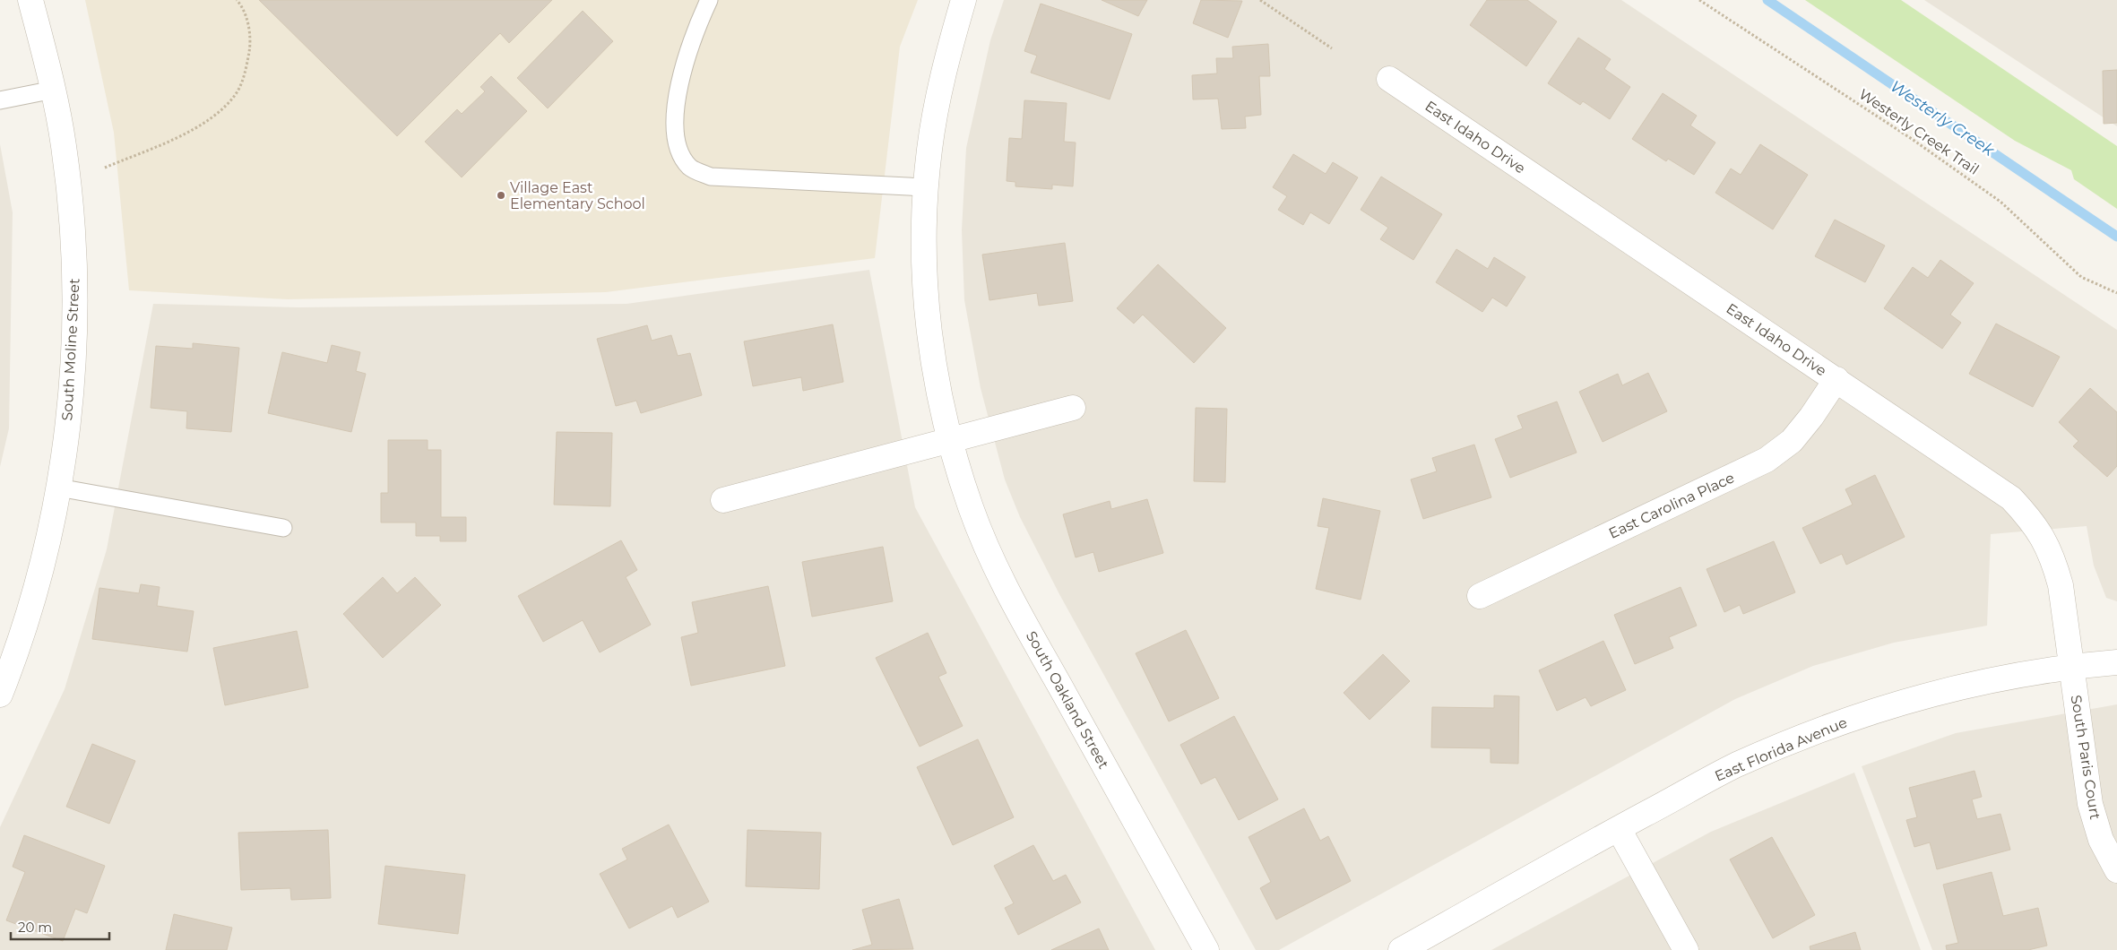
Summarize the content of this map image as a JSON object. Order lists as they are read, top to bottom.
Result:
{
  "streets": {
    "street": [
      "East Idaho Drive",
      "South Moline Street",
      "East Carolina Place",
      "South Oakland Street",
      "East Florida Avenue",
      "South Paris Court"
    ],
    "path": ["Westerly Creek Trail"]
  },
  "crossings": [
    ["East Idaho Drive", "East Carolina Place"],
    ["East Idaho Drive", "East Florida Avenue"],
    ["East Idaho Drive", "South Paris Court"],
    ["East Florida Avenue", "South Paris Court"]
  ],
  "water": ["Westerly Creek"],
  "places": ["Village East Elementary School"],
  "scale_bar": "20 m"
}
